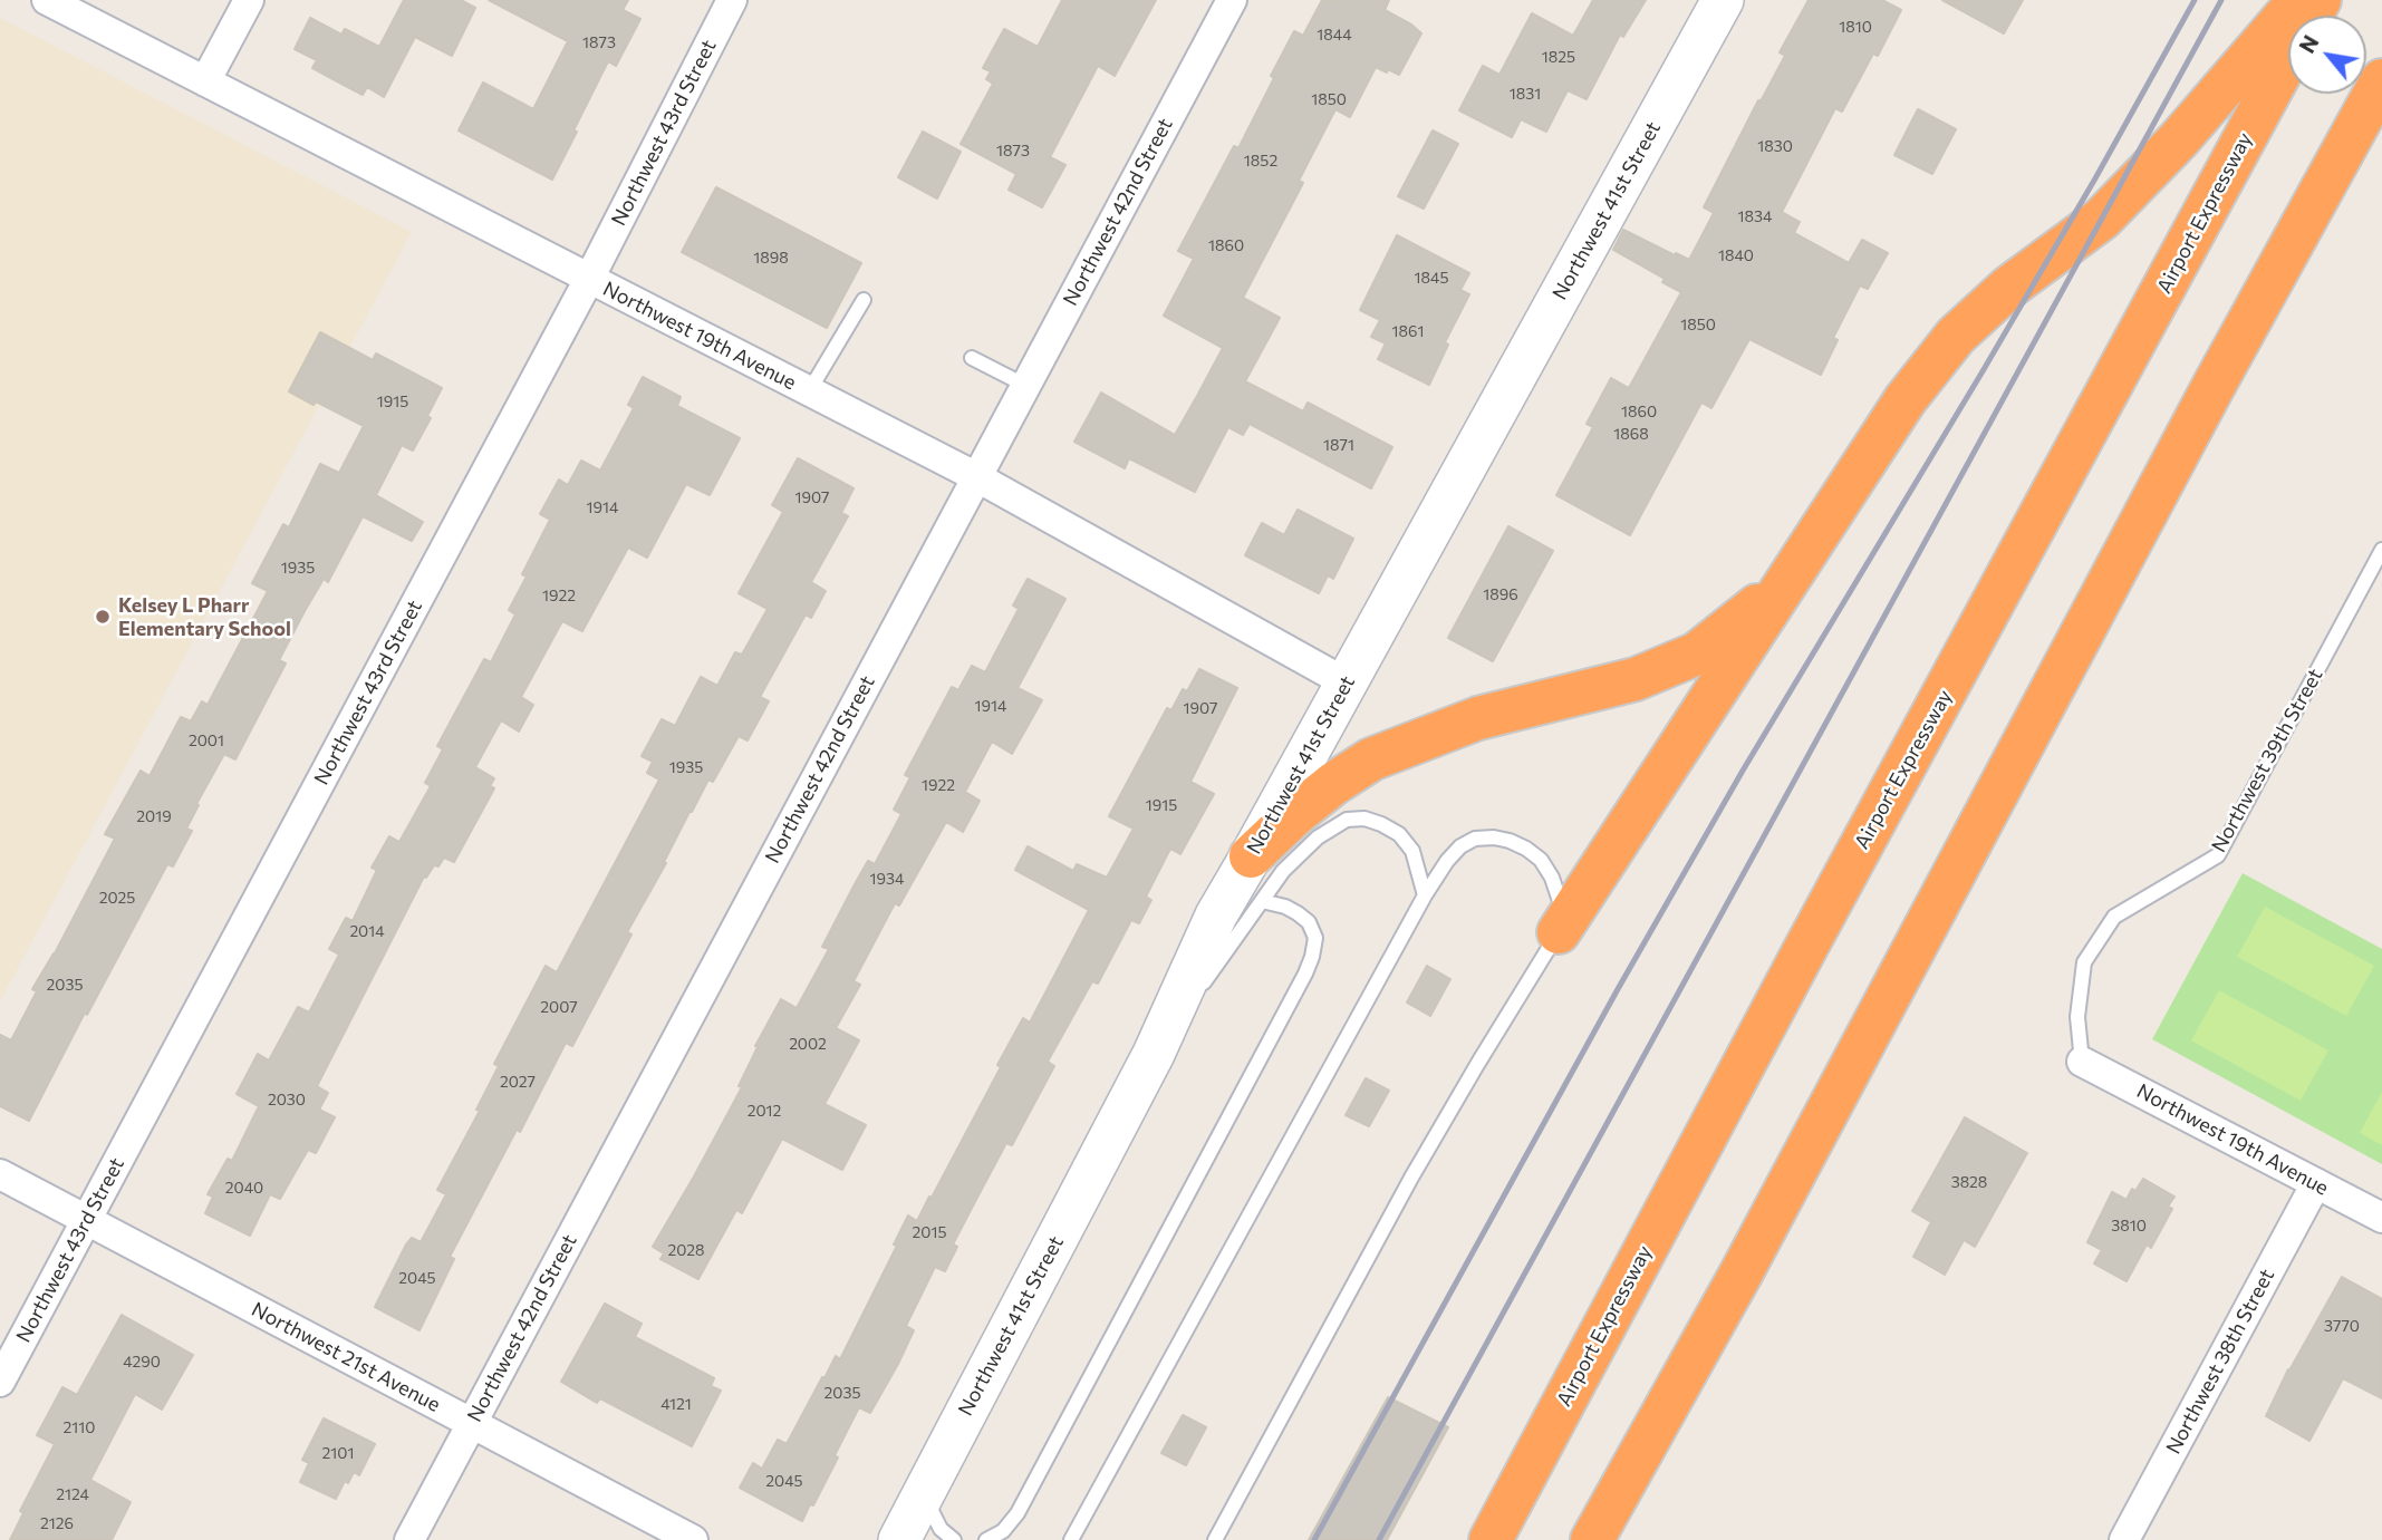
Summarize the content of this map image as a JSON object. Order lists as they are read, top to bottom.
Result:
{
  "streets": {
    "highway": ["Airport Expressway"],
    "main road": ["Northwest 41st Street"],
    "street": [
      "Northwest 43rd Street",
      "Northwest 42nd Street",
      "Northwest 19th Avenue",
      "Northwest 21st Avenue",
      "Northwest 38th Street"
    ],
    "lane": ["Northwest 39th Street"]
  },
  "crossings": [
    ["Northwest 43rd Street", "Northwest 19th Avenue"],
    ["Northwest 43rd Street", "Northwest 21st Avenue"],
    ["Northwest 41st Street", "Northwest 19th Avenue"],
    ["Northwest 42nd Street", "Northwest 19th Avenue"],
    ["Northwest 42nd Street", "Northwest 21st Avenue"],
    ["Northwest 19th Avenue", "Northwest 39th Street"],
    ["Northwest 19th Avenue", "Northwest 38th Street"]
  ],
  "places": ["Kelsey L Pharr Elementary School"],
  "house_numbers": [
    "1810",
    "1844",
    "1873",
    "1825",
    "1831",
    "1850",
    "1830",
    "1873",
    "1852",
    "1834",
    "1860",
    "1840",
    "1898",
    "1845",
    "1850",
    "1861",
    "1915",
    "1860",
    "1868",
    "1871",
    "1907",
    "1914",
    "1935",
    "1896",
    "1922",
    "1914",
    "1907",
    "2001",
    "1935",
    "1922",
    "1915",
    "2019",
    "1934",
    "2025",
    "2014",
    "2035",
    "2007",
    "2002",
    "2027",
    "2030",
    "2012",
    "3828",
    "2040",
    "3810",
    "2015",
    "2028",
    "2045",
    "3770",
    "4290",
    "2035",
    "4121",
    "2110",
    "2101",
    "2045",
    "2124",
    "2126"
  ],
  "north": "top left"
}
